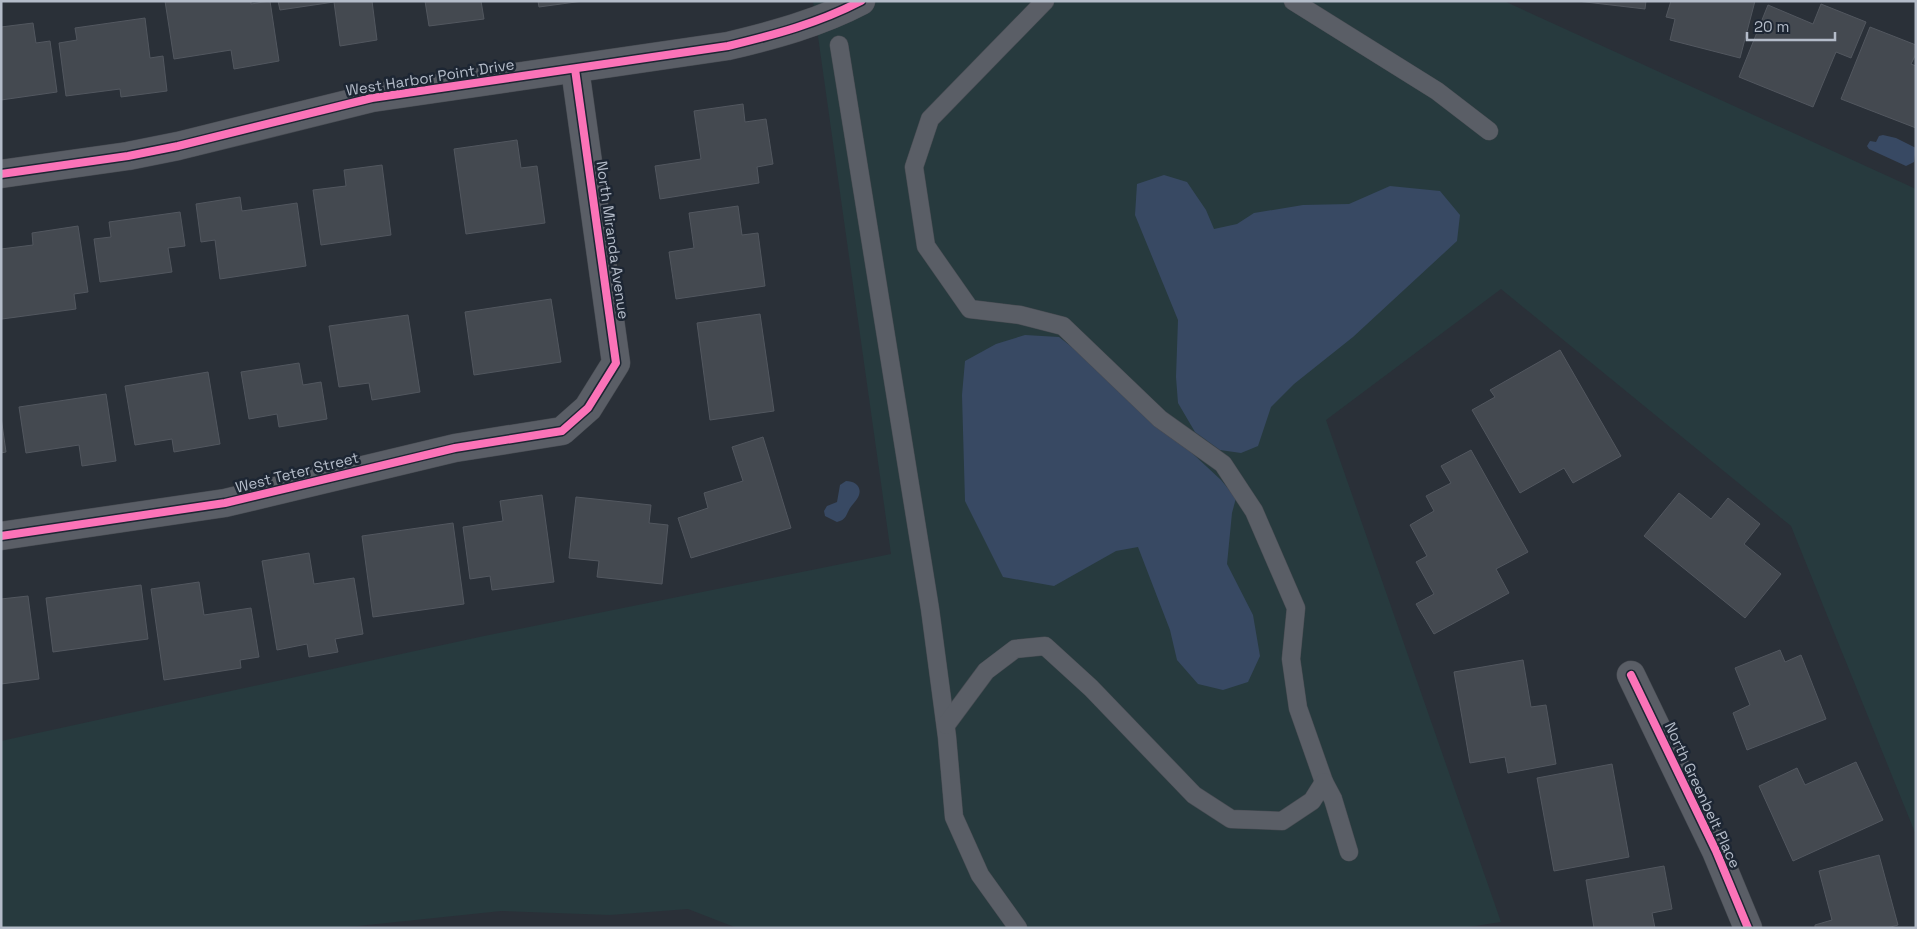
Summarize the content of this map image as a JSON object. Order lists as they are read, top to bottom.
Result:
{
  "streets": {
    "street": [
      "West Harbor Point Drive",
      "North Miranda Avenue",
      "West Teter Street",
      "North Greenbelt Place"
    ]
  },
  "crossings": [
    ["West Harbor Point Drive", "North Miranda Avenue"],
    ["North Miranda Avenue", "West Teter Street"]
  ],
  "scale_bar": "20 m"
}
